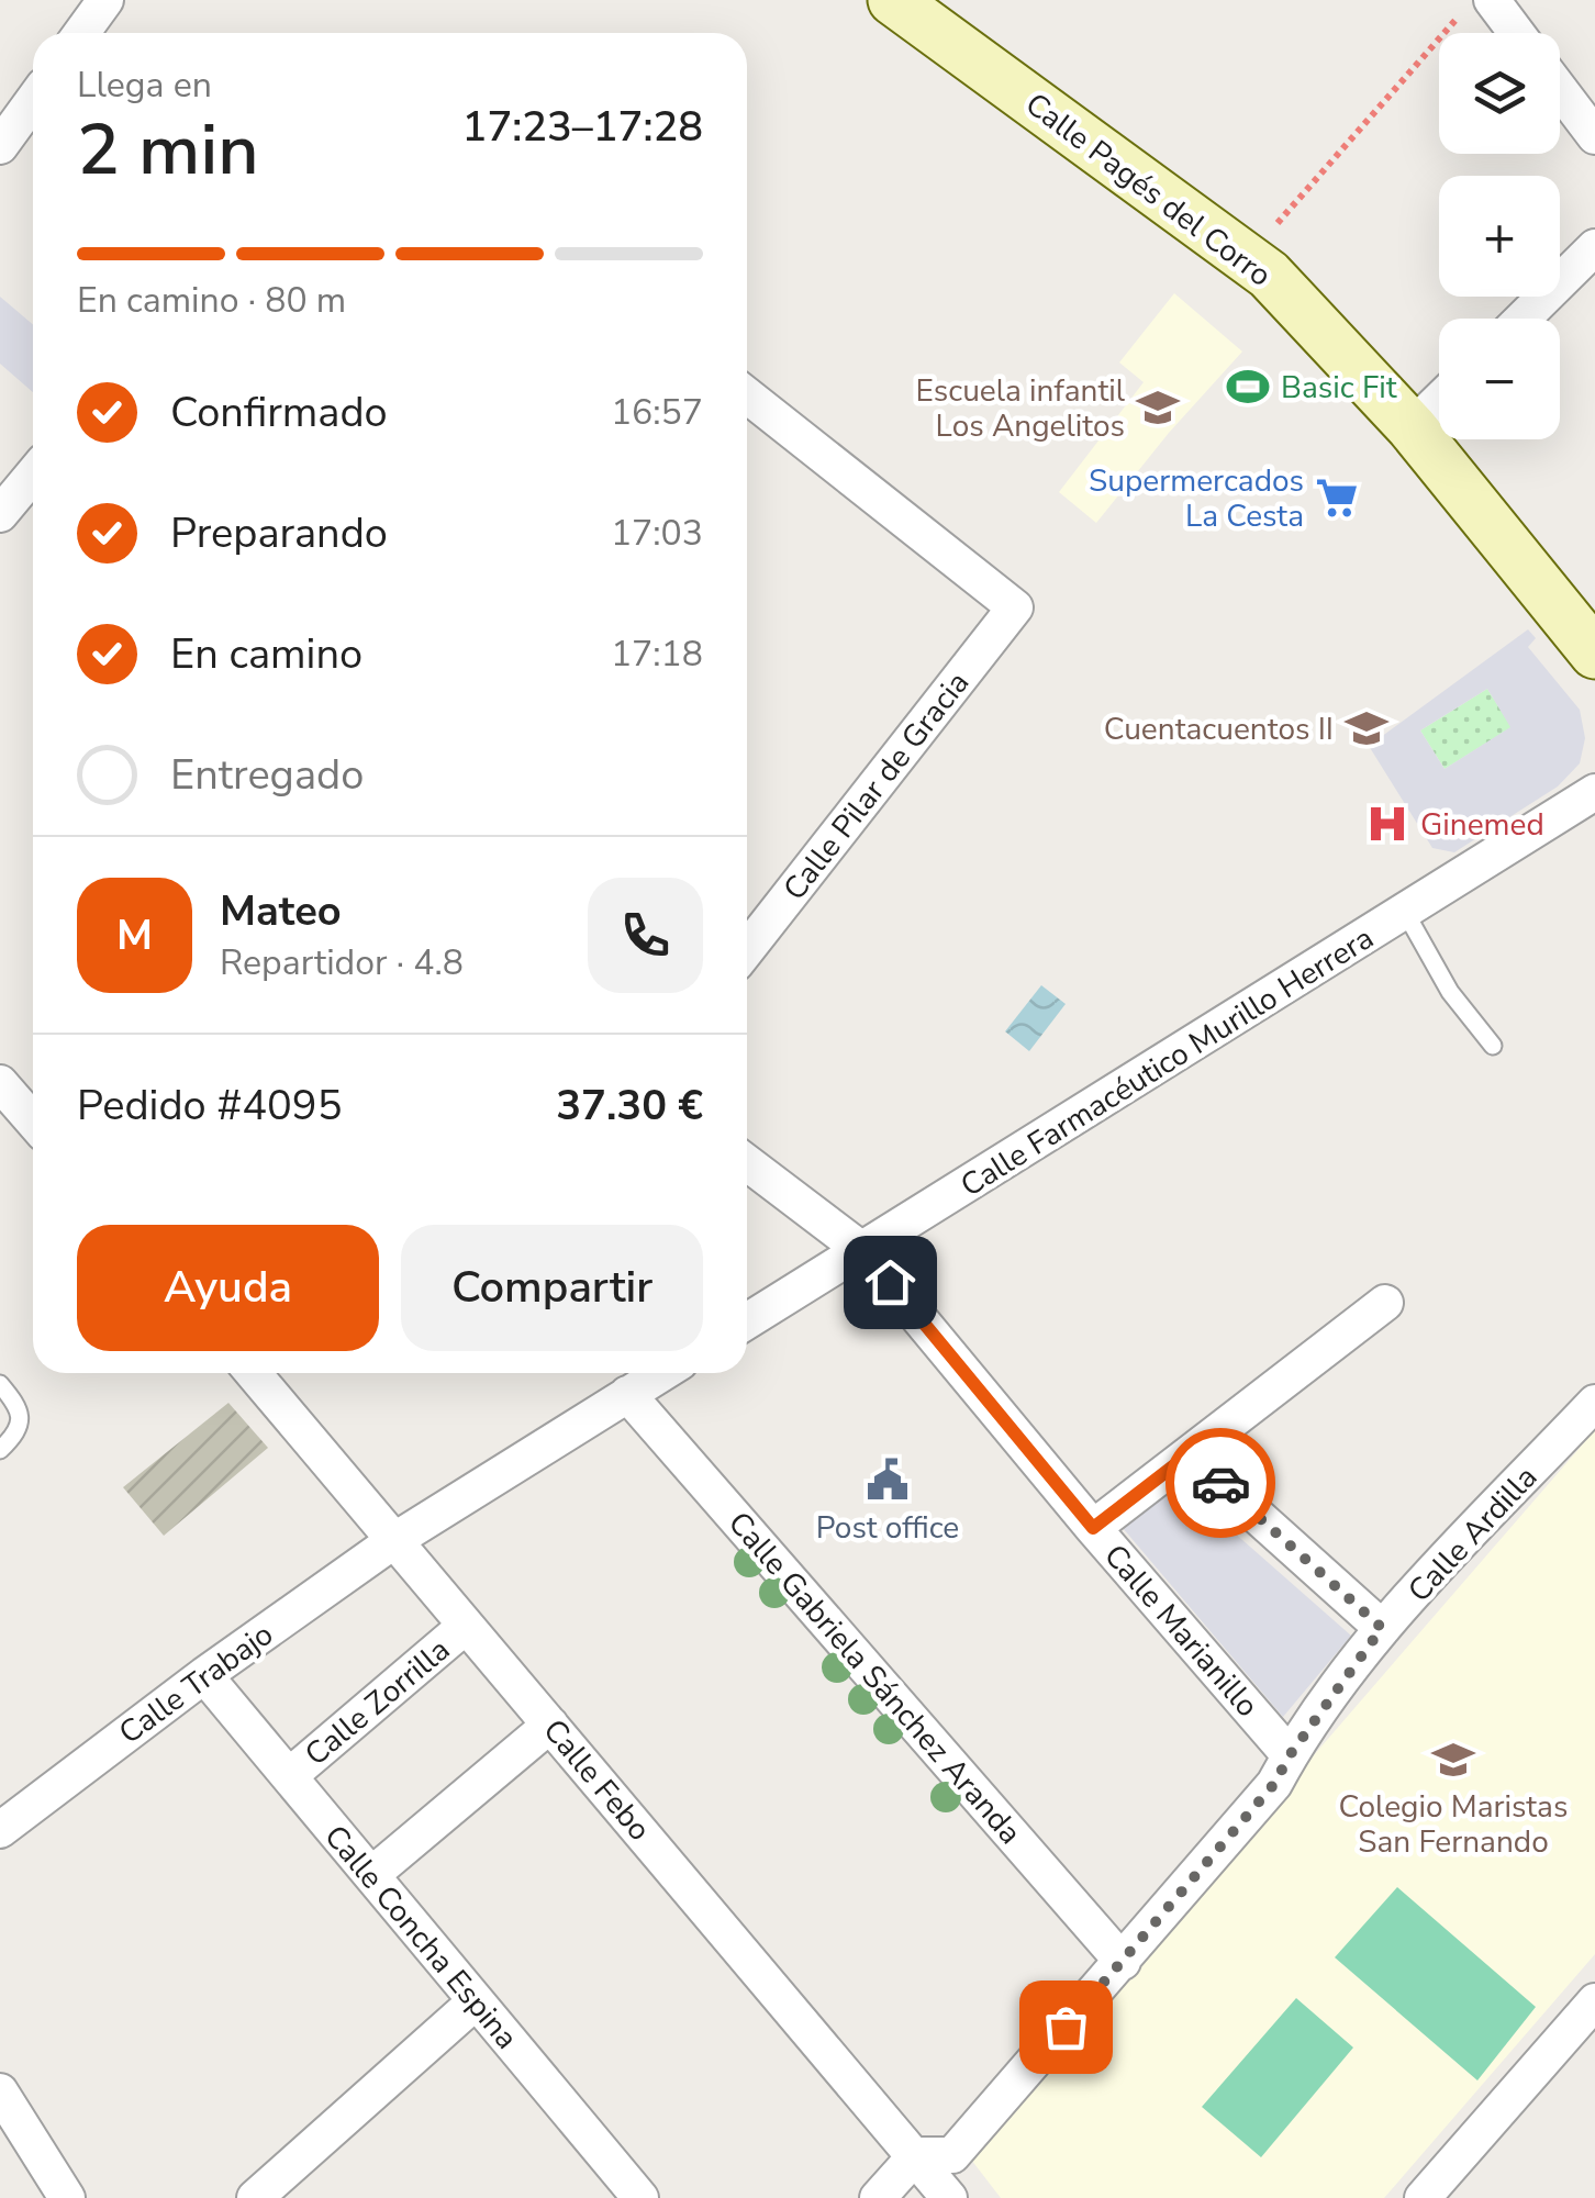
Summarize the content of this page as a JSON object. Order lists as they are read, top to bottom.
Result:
{
  "streets": {
    "main road": ["Calle Pagés del Corro"],
    "street": [
      "Calle Pilar de Gracia",
      "Calle Farmacéutico Murillo Herrera",
      "Calle Ardilla",
      "Calle Marianillo",
      "Calle Gabriela Sánchez Aranda",
      "Calle Trabajo",
      "Calle Zorrilla",
      "Calle Febo",
      "Calle Concha Espina"
    ]
  },
  "crossings": [
    ["Calle Farmacéutico Murillo Herrera", "Calle Marianillo"],
    ["Calle Ardilla", "Calle Marianillo"],
    ["Calle Ardilla", "Calle Gabriela Sánchez Aranda"],
    ["Calle Ardilla", "Calle Febo"],
    ["Calle Trabajo", "Calle Febo"],
    ["Calle Trabajo", "Calle Concha Espina"],
    ["Calle Zorrilla", "Calle Febo"],
    ["Calle Zorrilla", "Calle Concha Espina"]
  ],
  "places": {
    "sports": ["Basic Fit"],
    "school or university": ["Escuela infantil Los Angelitos", "Cuentacuentos II", "Colegio Maristas San Fernando"],
    "supermarket": ["Supermercados La Cesta"],
    "hospital": ["Ginemed"],
    "public building": ["Post office"]
  },
  "page": {
    "map_buttons": ["+", "−"],
    "heading": ["2 min", "Llega en", "17:23–17:28"],
    "panel": [
      "Mateo",
      "Repartidor · 4.8",
      "Pedido #4095",
      "37.30 €"
    ],
    "bar": "En camino · 80 m",
    "list": [
      ["Confirmado", "16:57"],
      ["Preparando", "17:03"],
      ["En camino", "17:18"],
      "Entregado"
    ],
    "round": "M",
    "buttons": ["Ayuda", "Compartir"]
  }
}
